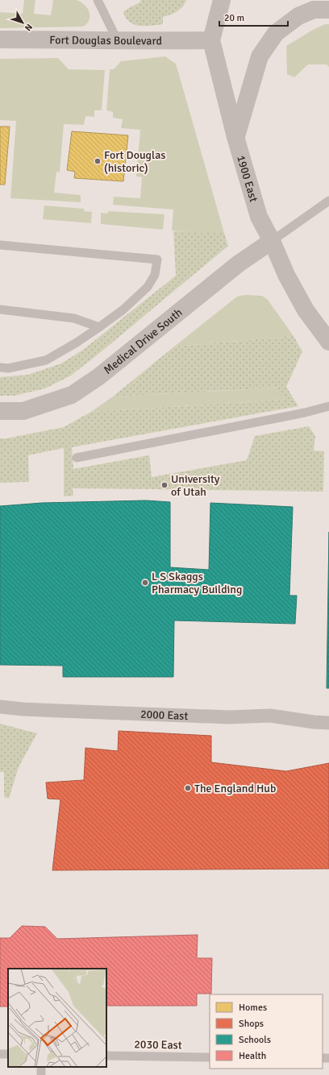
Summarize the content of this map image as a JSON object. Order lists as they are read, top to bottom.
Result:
{
  "streets": {
    "street": [
      "Fort Douglas Boulevard",
      "1900 East",
      "Medical Drive South",
      "2000 East"
    ],
    "lane": ["2030 East"]
  },
  "crossings": [
    ["Fort Douglas Boulevard", "1900 East"],
    ["1900 East", "Medical Drive South"]
  ],
  "places": [
    "Fort Douglas (historic)",
    "University of Utah",
    "L S Skaggs Pharmacy Building",
    "The England Hub"
  ],
  "legend": [
    "Homes",
    "Shops",
    "Schools",
    "Health"
  ],
  "scale_bar": "20 m",
  "north": "bottom right"
}
